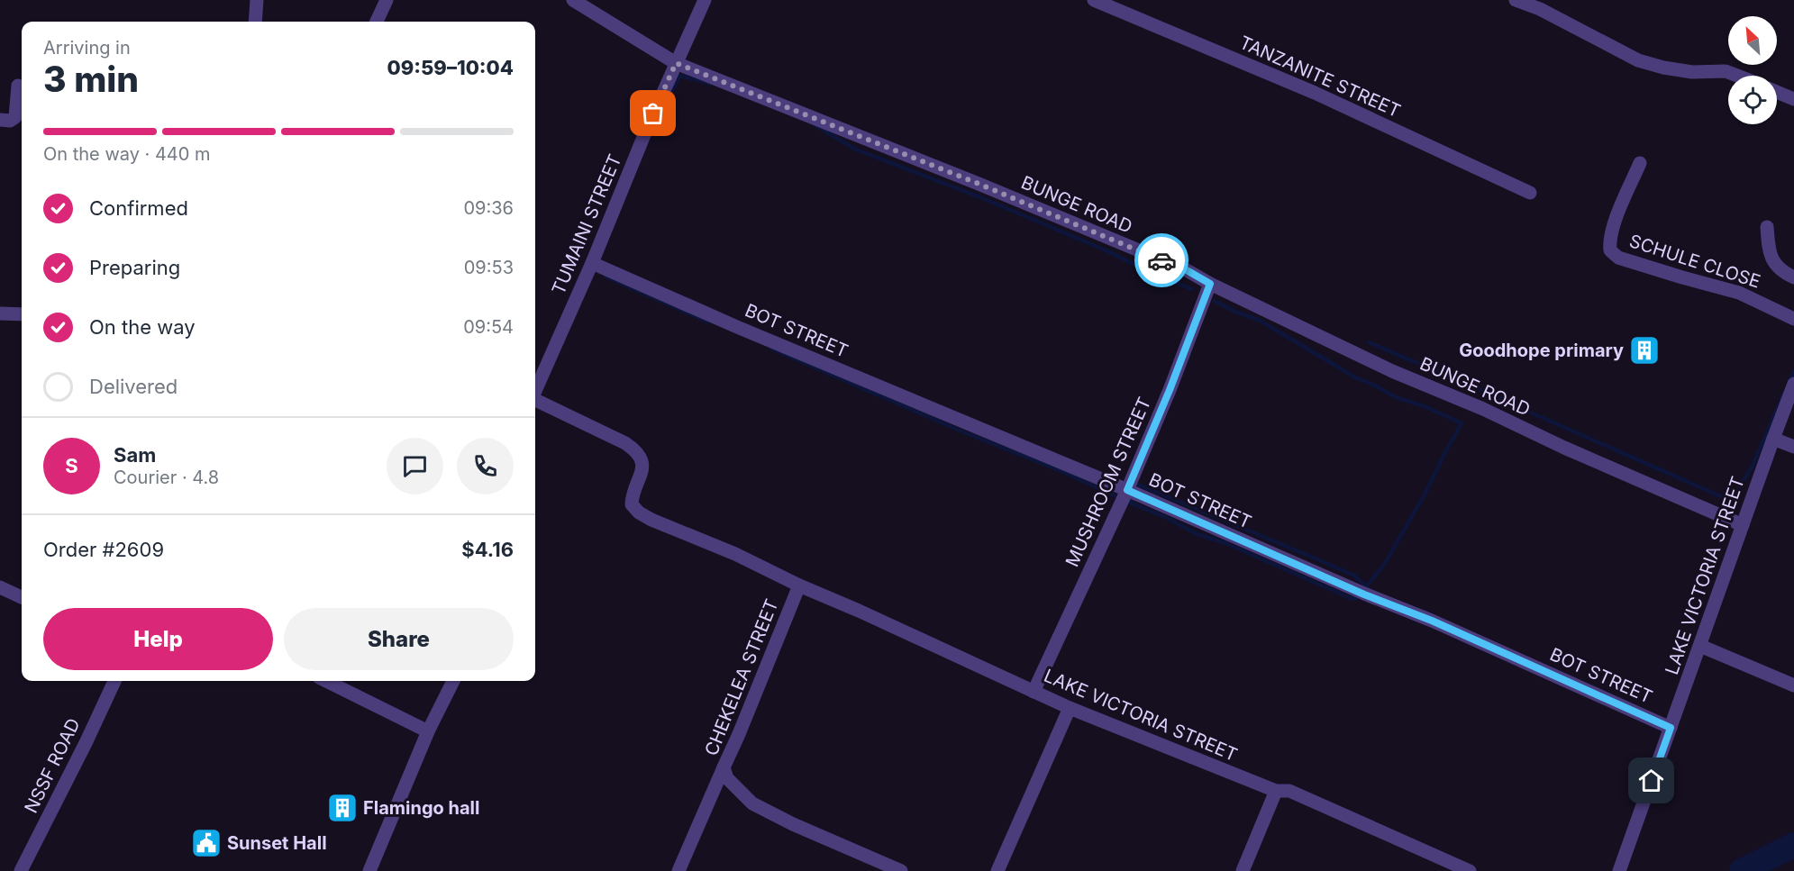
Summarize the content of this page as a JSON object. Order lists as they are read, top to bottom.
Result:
{
  "streets": {
    "street": [
      "TANZANITE STREET",
      "BUNGE ROAD",
      "TUMAINI STREET",
      "SCHULE CLOSE",
      "BOT STREET",
      "MUSHROOM STREET",
      "LAKE VICTORIA STREET",
      "CHEKELEA STREET",
      "NSSF ROAD"
    ]
  },
  "crossings": [
    ["BUNGE ROAD", "TUMAINI STREET"],
    ["BUNGE ROAD", "MUSHROOM STREET"],
    ["BUNGE ROAD", "LAKE VICTORIA STREET"],
    ["TUMAINI STREET", "BOT STREET"],
    ["TUMAINI STREET", "LAKE VICTORIA STREET"],
    ["TUMAINI STREET", "CHEKELEA STREET"],
    ["BOT STREET", "MUSHROOM STREET"],
    ["BOT STREET", "LAKE VICTORIA STREET"],
    ["MUSHROOM STREET", "LAKE VICTORIA STREET"],
    ["LAKE VICTORIA STREET", "CHEKELEA STREET"]
  ],
  "places": {
    "building": ["Goodhope primary", "Flamingo hall"],
    "public building": ["Sunset Hall"]
  },
  "north": "top left",
  "page": {
    "heading": ["3 min", "Arriving in", "09:59–10:04"],
    "panel": [
      "Sam",
      "Courier · 4.8",
      "Order #2609",
      "$4.16"
    ],
    "bar": "On the way · 440 m",
    "list": [
      ["Confirmed", "09:36"],
      ["Preparing", "09:53"],
      ["On the way", "09:54"],
      "Delivered"
    ],
    "round": "S",
    "buttons": ["Help", "Share"]
  }
}
